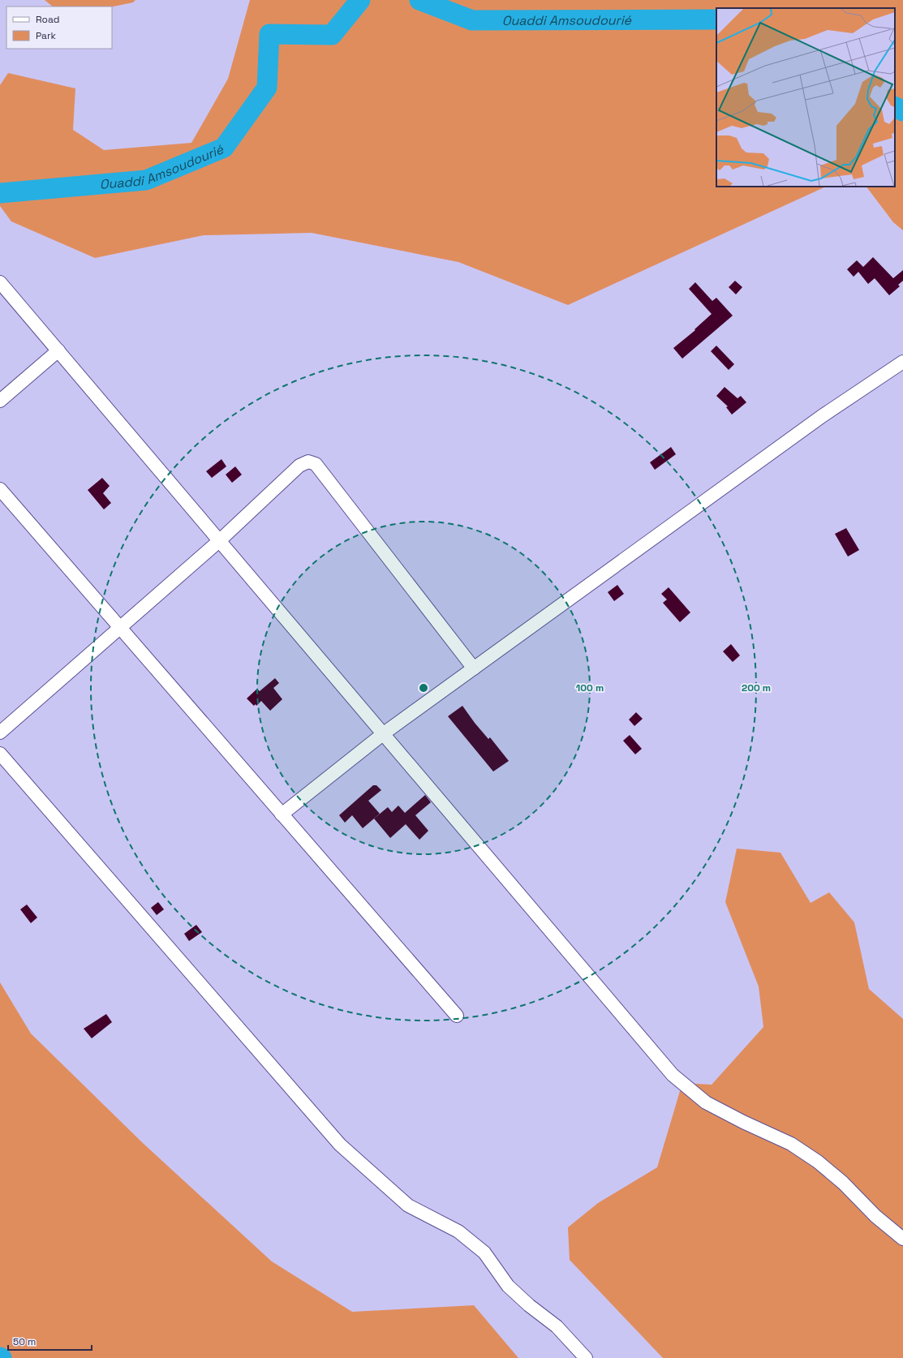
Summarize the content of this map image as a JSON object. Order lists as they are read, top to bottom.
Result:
{
  "water": ["Ouaddi Amsoudourié"],
  "legend": ["Road", "Park"],
  "scale_bar": "50 m",
  "rings": ["100 m", "200 m"]
}
